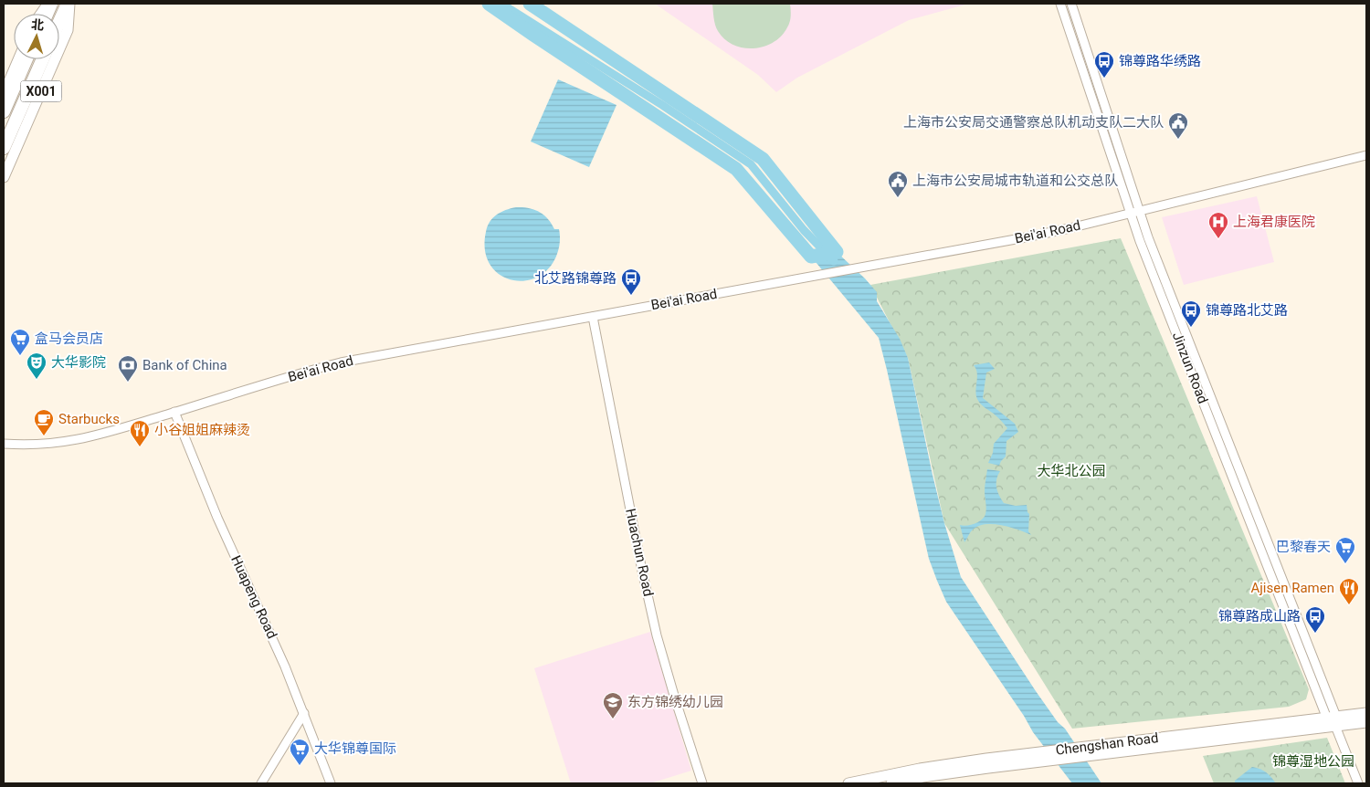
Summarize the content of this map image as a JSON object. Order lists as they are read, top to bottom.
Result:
{
  "streets": {
    "highway": ["X001"],
    "main road": ["Chengshan Road"],
    "street": [
      "Bei'ai Road",
      "Jinzun Road",
      "Huachun Road",
      "Huapeng Road"
    ]
  },
  "crossings": [
    ["Bei'ai Road", "Jinzun Road"],
    ["Bei'ai Road", "Huachun Road"],
    ["Bei'ai Road", "Huapeng Road"],
    ["Jinzun Road", "Chengshan Road"]
  ],
  "parks": ["大华北公园", "锦尊湿地公园"],
  "places": {
    "bus stop": [
      "锦尊路华绣路",
      "北艾路锦尊路",
      "锦尊路北艾路",
      "锦尊路成山路"
    ],
    "public building": ["上海市公安局交通警察总队机动支队二大队", "上海市公安局城市轨道和公交总队"],
    "hospital": ["上海君康医院"],
    "supermarket": ["盒马会员店", "巴黎春天", "大华锦尊国际"],
    "theatre": ["大华影院"],
    "bank": ["Bank of China"],
    "cafe": ["Starbucks"],
    "restaurant": ["小谷姐姐麻辣烫", "Ajisen Ramen"],
    "school or university": ["东方锦绣幼儿园"]
  },
  "north": "top"
}
